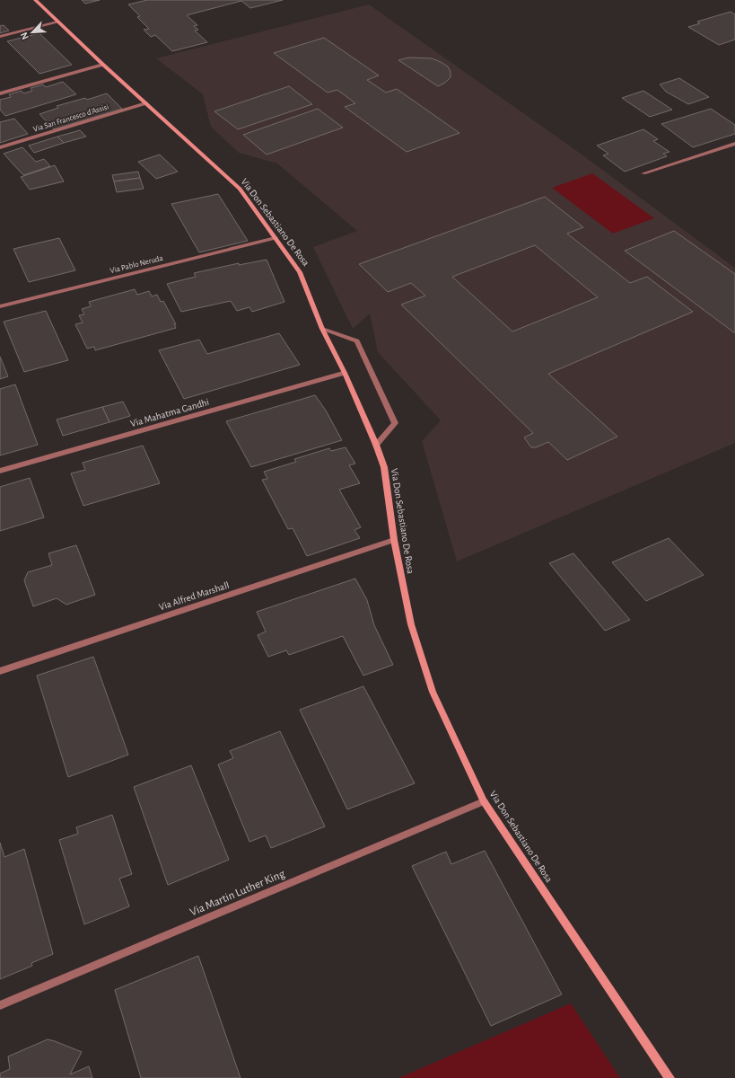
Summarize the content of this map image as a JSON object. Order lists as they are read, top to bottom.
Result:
{
  "streets": {
    "street": [
      "Via San Francesco d'Assisi",
      "Via Don Sebastiano De Rosa",
      "Via Pablo Neruda",
      "Via Mahatma Gandhi",
      "Via Alfred Marshall",
      "Via Martin Luther King"
    ]
  },
  "crossings": [
    ["Via San Francesco d'Assisi", "Via Don Sebastiano De Rosa"],
    ["Via Don Sebastiano De Rosa", "Via Pablo Neruda"],
    ["Via Don Sebastiano De Rosa", "Via Mahatma Gandhi"],
    ["Via Don Sebastiano De Rosa", "Via Alfred Marshall"],
    ["Via Don Sebastiano De Rosa", "Via Martin Luther King"]
  ],
  "north": "bottom left"
}
